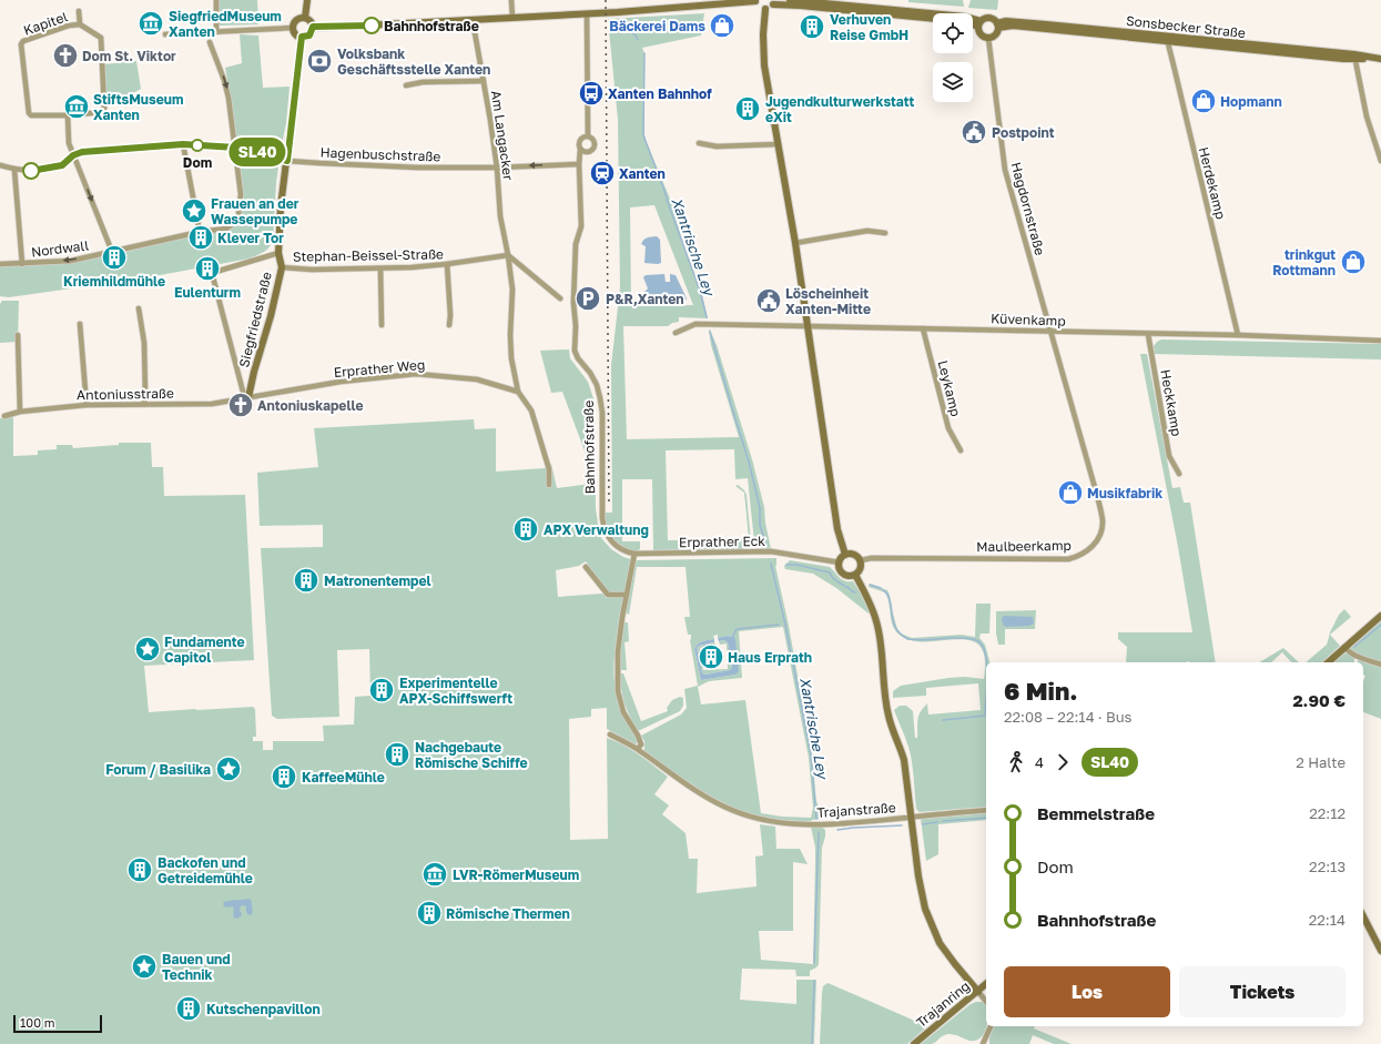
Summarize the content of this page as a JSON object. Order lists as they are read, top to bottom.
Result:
{
  "streets": {
    "street": [
      "Kapitel",
      "Sonsbecker Straße",
      "Am Langacker",
      "Hagenbuschstraße",
      "Herdekamp",
      "Hagdornstraße",
      "Nordwall",
      "Stephan-Beissel-Straße",
      "Siegfriedstraße",
      "Küvenkamp",
      "Erprather Weg",
      "Leykamp",
      "Antoniusstraße",
      "Heckkamp",
      "Bahnhofstraße",
      "Erprather Eck",
      "Maulbeerkamp",
      "Trajanstraße",
      "Trajanring"
    ]
  },
  "crossings": [
    ["Sonsbecker Straße", "Herdekamp"],
    ["Sonsbecker Straße", "Hagdornstraße"],
    ["Am Langacker", "Hagenbuschstraße"],
    ["Am Langacker", "Stephan-Beissel-Straße"],
    ["Am Langacker", "Erprather Weg"],
    ["Hagenbuschstraße", "Nordwall"],
    ["Hagenbuschstraße", "Siegfriedstraße"],
    ["Hagenbuschstraße", "Bahnhofstraße"],
    ["Herdekamp", "Küvenkamp"],
    ["Hagdornstraße", "Küvenkamp"],
    ["Hagdornstraße", "Maulbeerkamp"],
    ["Stephan-Beissel-Straße", "Siegfriedstraße"],
    ["Siegfriedstraße", "Erprather Weg"],
    ["Siegfriedstraße", "Antoniusstraße"],
    ["Küvenkamp", "Leykamp"],
    ["Küvenkamp", "Heckkamp"],
    ["Küvenkamp", "Maulbeerkamp"],
    ["Erprather Weg", "Antoniusstraße"],
    ["Bahnhofstraße", "Erprather Eck"],
    ["Erprather Eck", "Maulbeerkamp"]
  ],
  "water": ["Xantrische Ley"],
  "places": {
    "museum": ["SiegfriedMuseum Xanten", "StiftsMuseum Xanten", "LVR-RömerMuseum"],
    "other": ["Bahnhofstraße", "Dom"],
    "shop": [
      "Bäckerei Dams",
      "Hopmann",
      "trinkgut Rottmann",
      "Musikfabrik"
    ],
    "building": [
      "Verhuven Reise GmbH",
      "Jugendkulturwerkstatt eXit",
      "Klever Tor",
      "Kriemhildmühle",
      "Eulenturm",
      "APX Verwaltung",
      "Matronentempel",
      "Haus Erprath",
      "Experimentelle APX-Schiffswerft",
      "Nachgebaute Römische Schiffe",
      "KaffeeMühle",
      "Backofen und Getreidemühle",
      "Römische Thermen",
      "Kutschenpavillon"
    ],
    "church": ["Dom St. Viktor", "Antoniuskapelle"],
    "bank": ["Volksbank Geschäftsstelle Xanten"],
    "bus stop": ["Xanten Bahnhof"],
    "public building": ["Postpoint", "Löscheinheit Xanten-Mitte"],
    "station": ["Xanten"],
    "place": [
      "Frauen an der Wassepumpe",
      "Fundamente Capitol",
      "Forum / Basilika",
      "Bauen und Technik"
    ],
    "parking": ["P&R,Xanten"]
  },
  "lines": ["bus line SL40"],
  "scale_bar": "100 m",
  "page": {
    "on_map": "SL40",
    "heading": ["6 Min.", "22:08 – 22:14 · Bus", "2.90 €"],
    "legs": ["4", "SL40", "2 Halte"],
    "list": [
      {
        "name": "Bemmelstraße",
        "value": "22:12"
      },
      {
        "name": "Dom",
        "value": "22:13"
      },
      {
        "name": "Bahnhofstraße",
        "value": "22:14"
      }
    ],
    "buttons": ["Los", "Tickets"],
    "scale": "100 m"
  }
}
